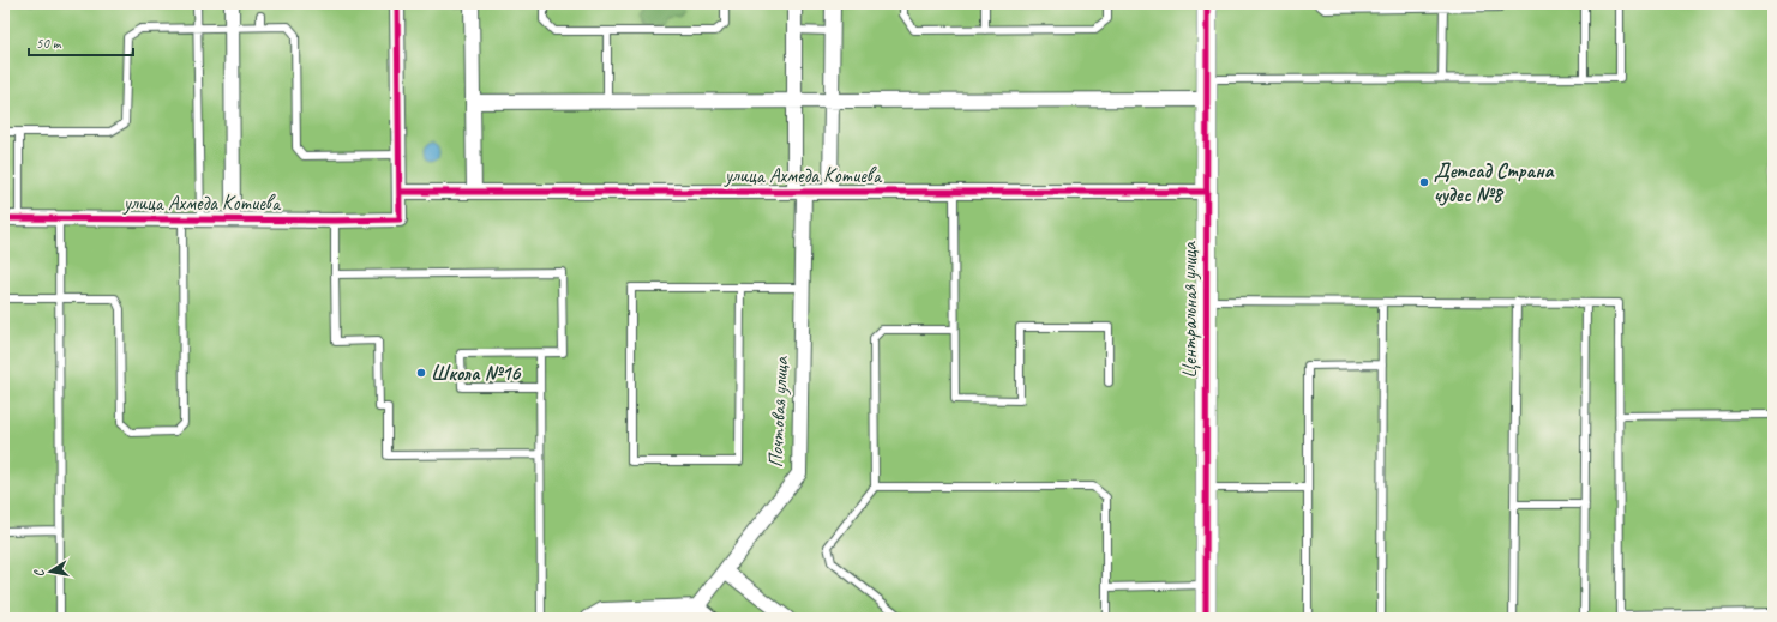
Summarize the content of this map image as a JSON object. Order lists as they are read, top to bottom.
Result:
{
  "streets": {
    "street": ["улица Ахмеда Котиева", "Центральная улица", "Почтовая улица"]
  },
  "crossings": [
    ["улица Ахмеда Котиева", "Центральная улица"],
    ["улица Ахмеда Котиева", "Почтовая улица"]
  ],
  "places": ["Детсад Страна чудес №8", "Школа №16"],
  "scale_bar": "50 m",
  "north": "left"
}
